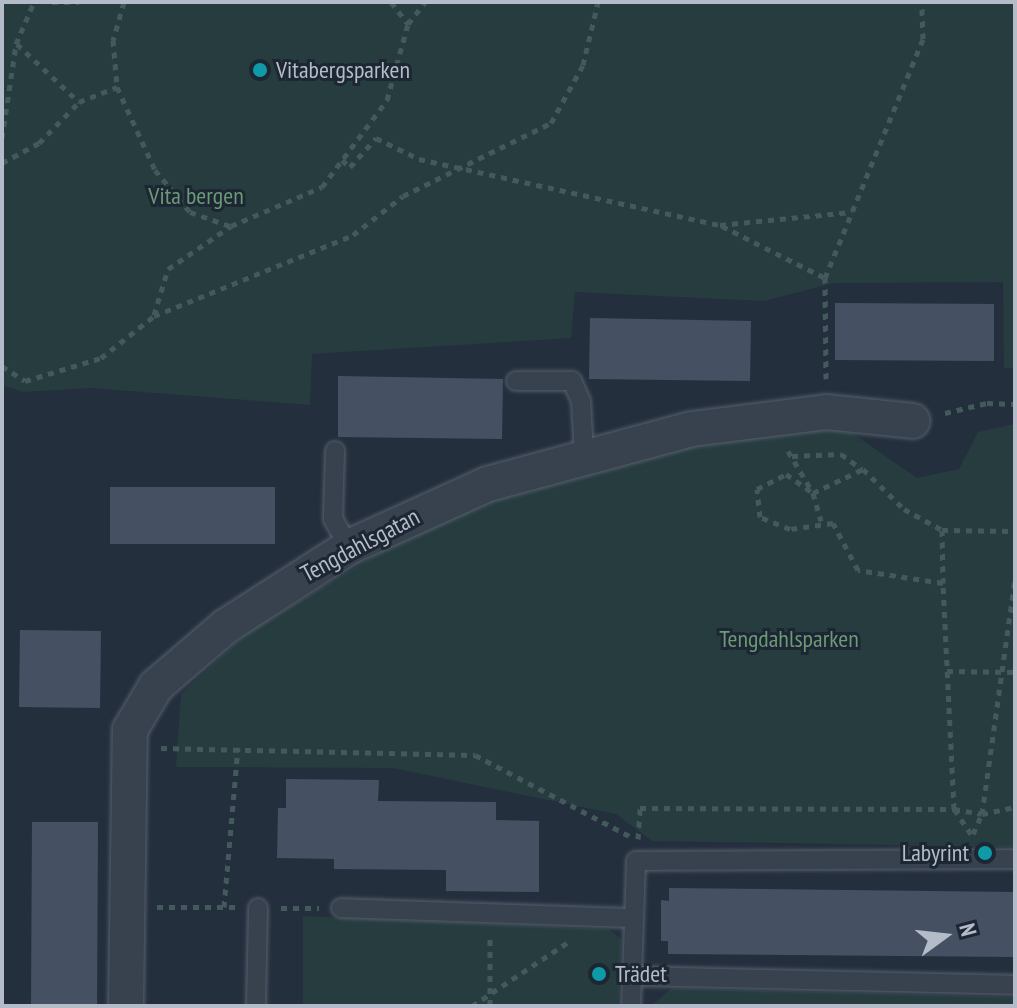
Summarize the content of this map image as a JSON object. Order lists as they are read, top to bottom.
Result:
{
  "streets": {
    "street": ["Tengdahlsgatan"]
  },
  "parks": ["Vita bergen", "Tengdahlsparken"],
  "places": ["Vitabergsparken", "Labyrint", "Trädet"],
  "north": "right"
}
